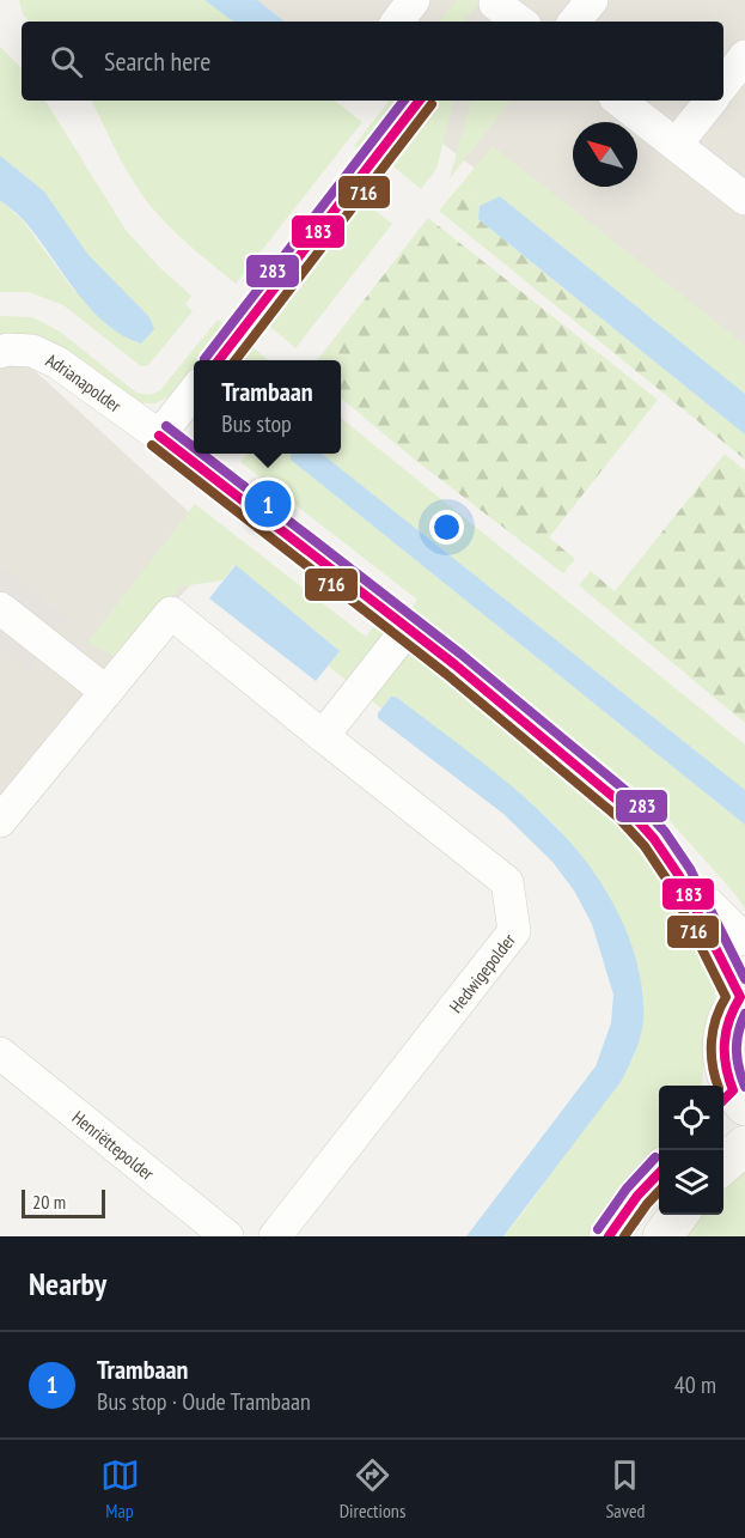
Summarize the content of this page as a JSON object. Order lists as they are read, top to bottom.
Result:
{
  "streets": {
    "street": ["Adrianapolder", "Hedwigepolder", "Henriëttepolder"]
  },
  "lines": ["transit line 183", "transit line 283", "transit line 716"],
  "scale_bar": "20 m",
  "north": "top left",
  "page": {
    "search": "Search here",
    "popup": ["Trambaan", "Bus stop"],
    "pins": "1",
    "scale": "20 m",
    "heading": "Nearby",
    "list": [
      {
        "mark": "1",
        "name": "Trambaan",
        "note": "Bus stop · Oude Trambaan",
        "value": "40 m"
      }
    ],
    "nav": ["Map", "Directions", "Saved"]
  }
}
